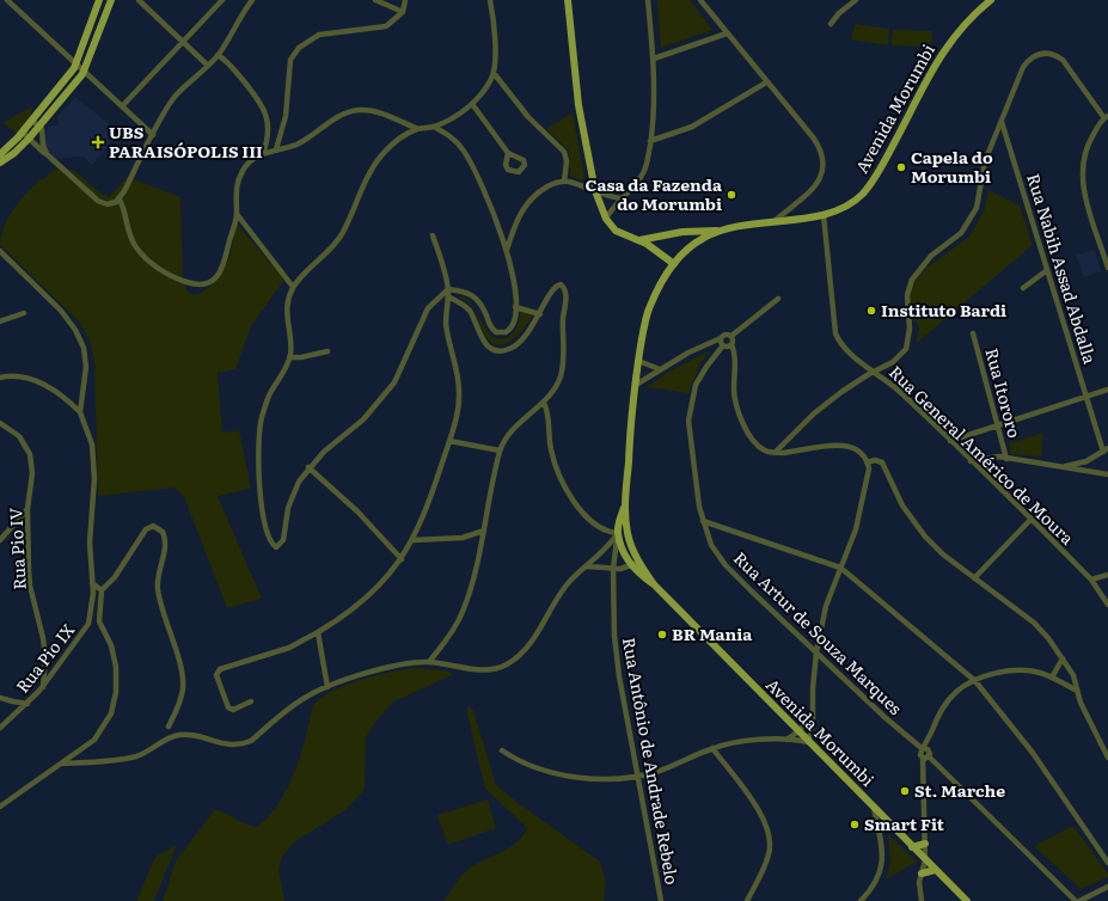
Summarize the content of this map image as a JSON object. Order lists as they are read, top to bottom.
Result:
{
  "streets": {
    "main road": ["Avenida Morumbi"],
    "street": [
      "Rua Nabih Assad Abdalla",
      "Rua Itororo",
      "Rua General Américo de Moura",
      "Rua Pio IV",
      "Rua Artur de Souza Marques",
      "Rua Pio IX",
      "Rua Antônio de Andrade Rebelo"
    ]
  },
  "crossings": [
    ["Avenida Morumbi", "Rua General Américo de Moura"],
    ["Avenida Morumbi", "Rua Antônio de Andrade Rebelo"],
    ["Rua Pio IV", "Rua Pio IX"]
  ],
  "places": {
    "health": ["UBS PARAISÓPOLIS III"],
    "other": [
      "Capela do Morumbi",
      "Casa da Fazenda do Morumbi",
      "Instituto Bardi",
      "BR Mania",
      "St. Marche",
      "Smart Fit"
    ]
  }
}
